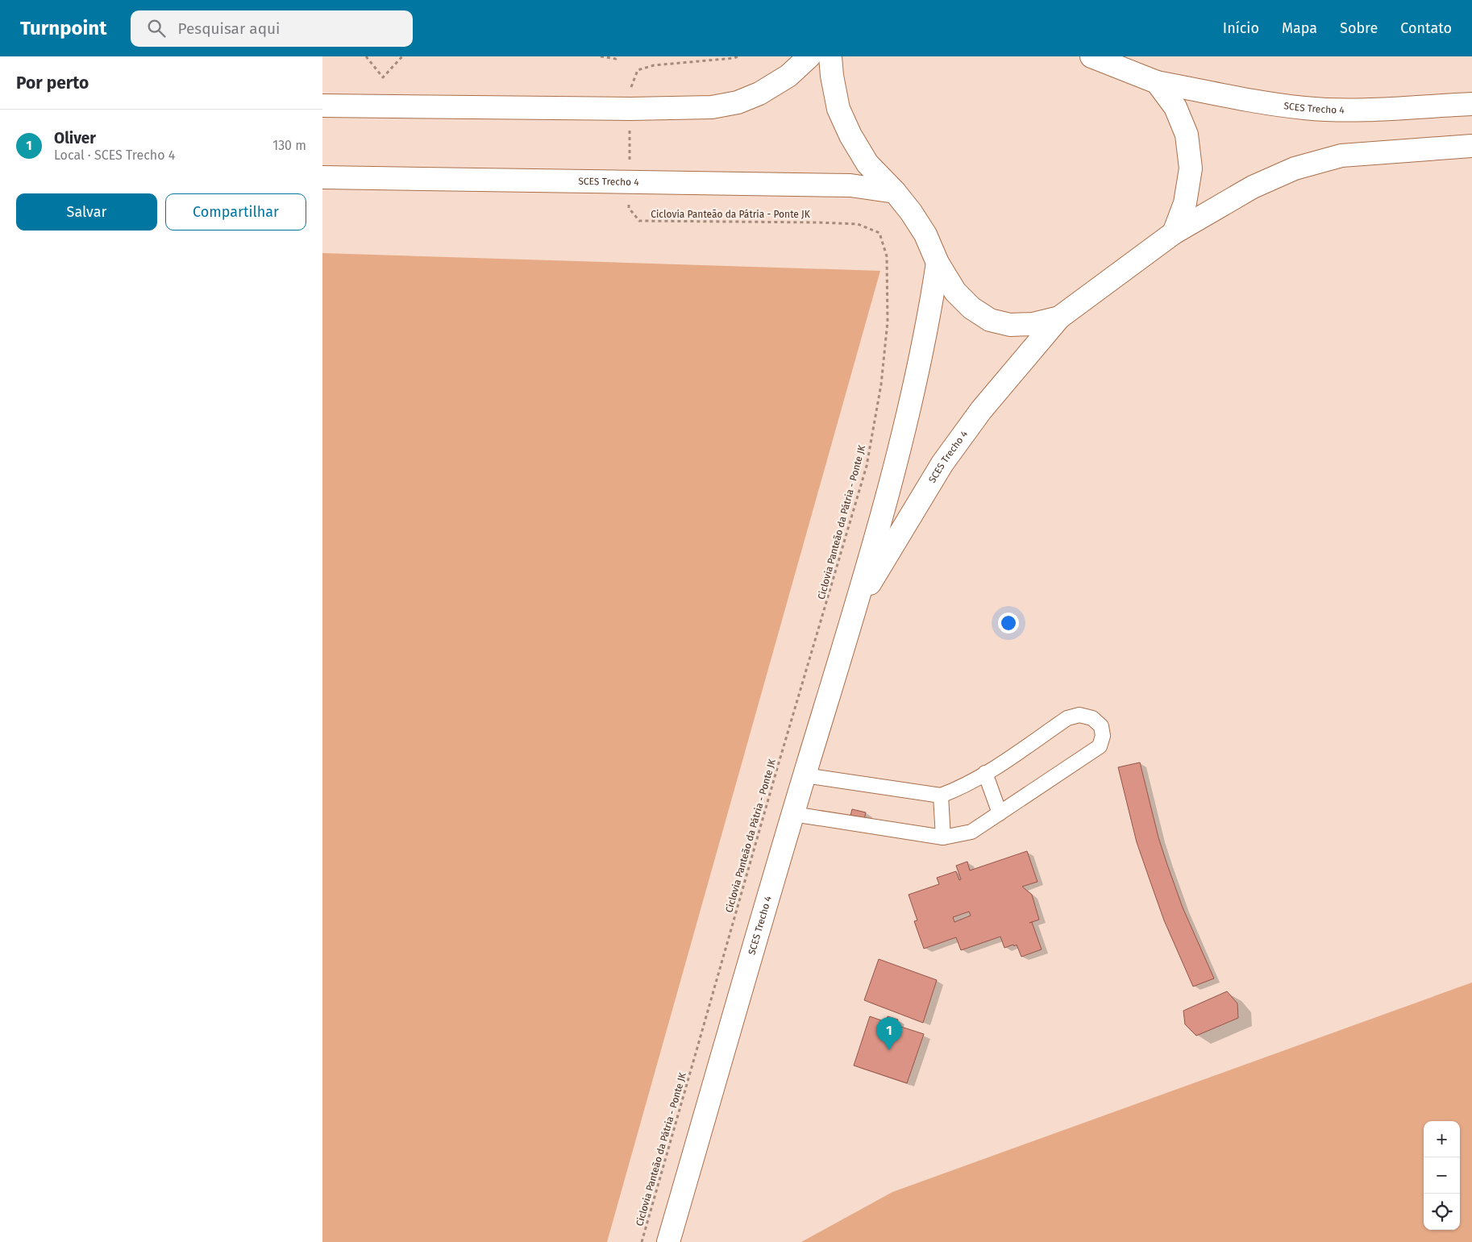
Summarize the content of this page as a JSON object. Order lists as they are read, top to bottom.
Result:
{
  "streets": {
    "street": ["SCES Trecho 4"],
    "path": ["Ciclovia Panteão da Pátria - Ponte JK"]
  },
  "crossings": [
    ["SCES Trecho 4", "Ciclovia Panteão da Pátria - Ponte JK"]
  ],
  "page": {
    "header": "Turnpoint",
    "search": "Pesquisar aqui",
    "nav": [
      "Início",
      "Mapa",
      "Sobre",
      "Contato"
    ],
    "heading": "Por perto",
    "list": [
      {
        "mark": "1",
        "name": "Oliver",
        "note": "Local · SCES Trecho 4",
        "value": "130 m"
      }
    ],
    "buttons": ["Salvar", "Compartilhar"],
    "pins": "1",
    "map_buttons": ["+", "−"]
  }
}
